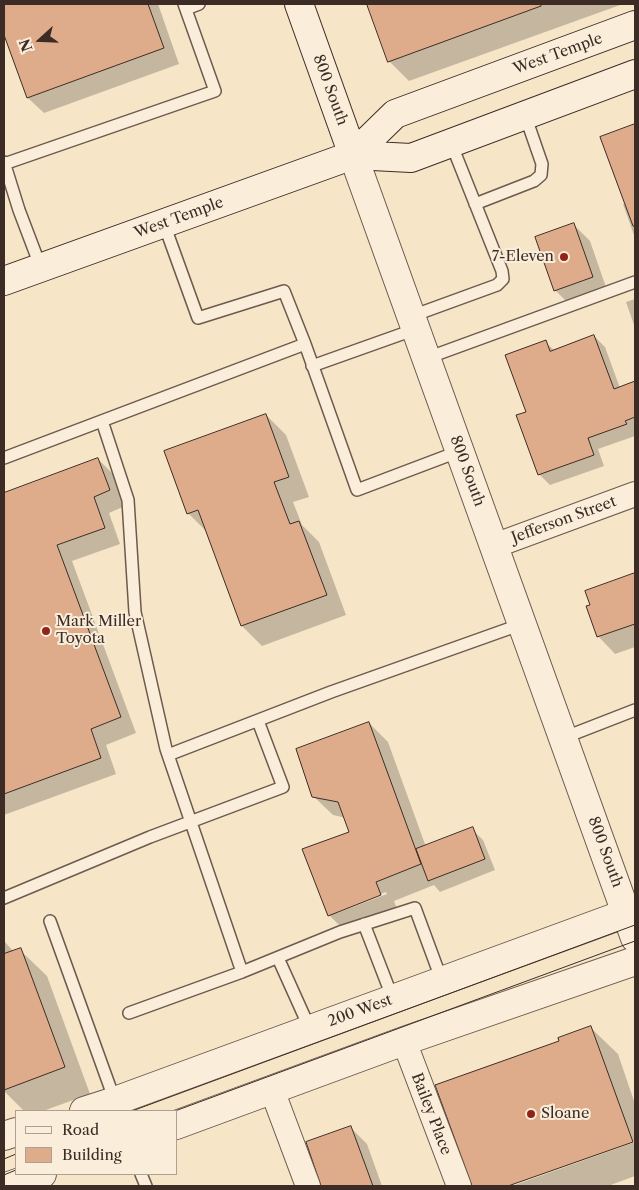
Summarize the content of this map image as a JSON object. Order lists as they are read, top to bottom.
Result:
{
  "streets": {
    "street": [
      "West Temple",
      "800 South",
      "Jefferson Street",
      "200 West",
      "Bailey Place"
    ]
  },
  "crossings": [
    ["West Temple", "800 South"],
    ["800 South", "Jefferson Street"],
    ["800 South", "200 West"]
  ],
  "places": ["7-Eleven", "Mark Miller Toyota", "Sloane"],
  "legend": ["Road", "Building"],
  "north": "left"
}
